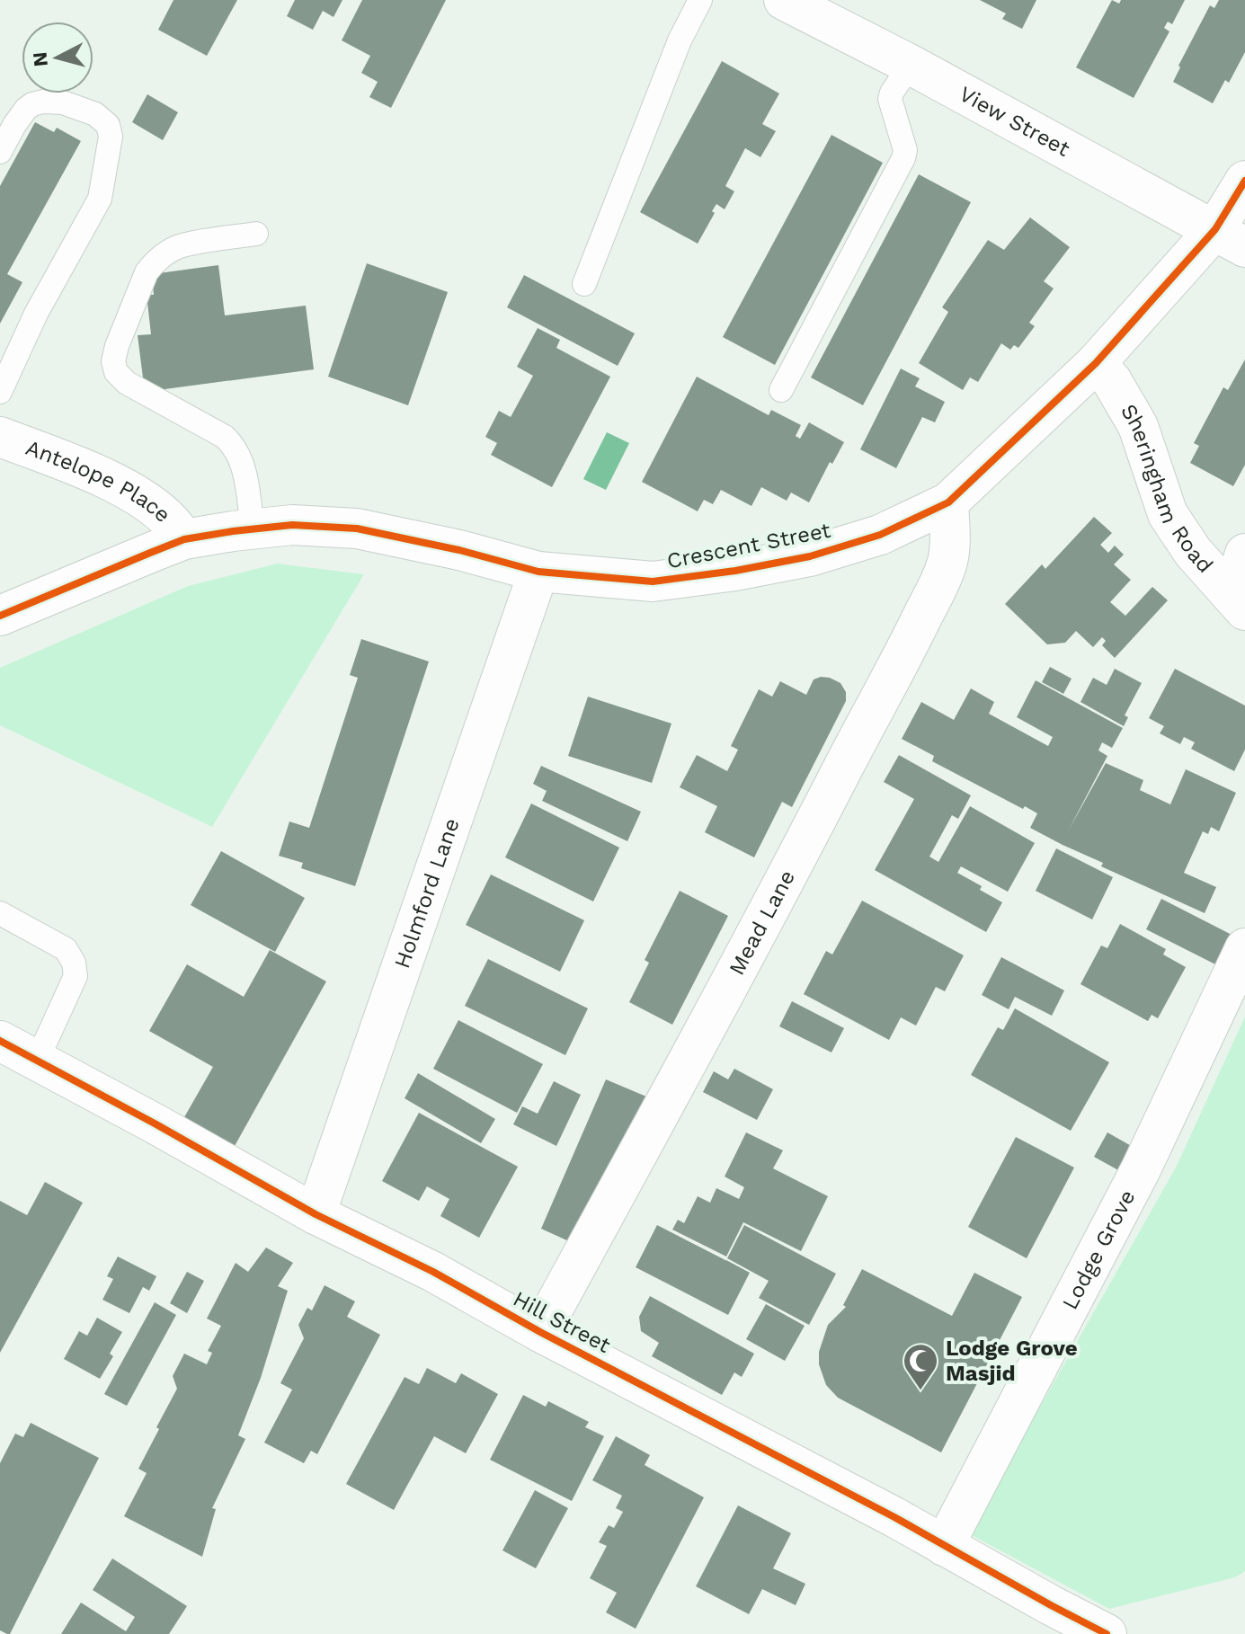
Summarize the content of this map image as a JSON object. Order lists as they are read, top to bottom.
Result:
{
  "streets": {
    "street": [
      "View Street",
      "Antelope Place",
      "Sheringham Road",
      "Crescent Street",
      "Holmford Lane",
      "Mead Lane",
      "Lodge Grove",
      "Hill Street"
    ]
  },
  "crossings": [
    ["View Street", "Crescent Street"],
    ["Antelope Place", "Crescent Street"],
    ["Sheringham Road", "Crescent Street"],
    ["Crescent Street", "Holmford Lane"],
    ["Crescent Street", "Mead Lane"],
    ["Holmford Lane", "Hill Street"],
    ["Mead Lane", "Hill Street"],
    ["Lodge Grove", "Hill Street"]
  ],
  "places": {
    "mosque": ["Lodge Grove Masjid"]
  },
  "north": "left"
}
